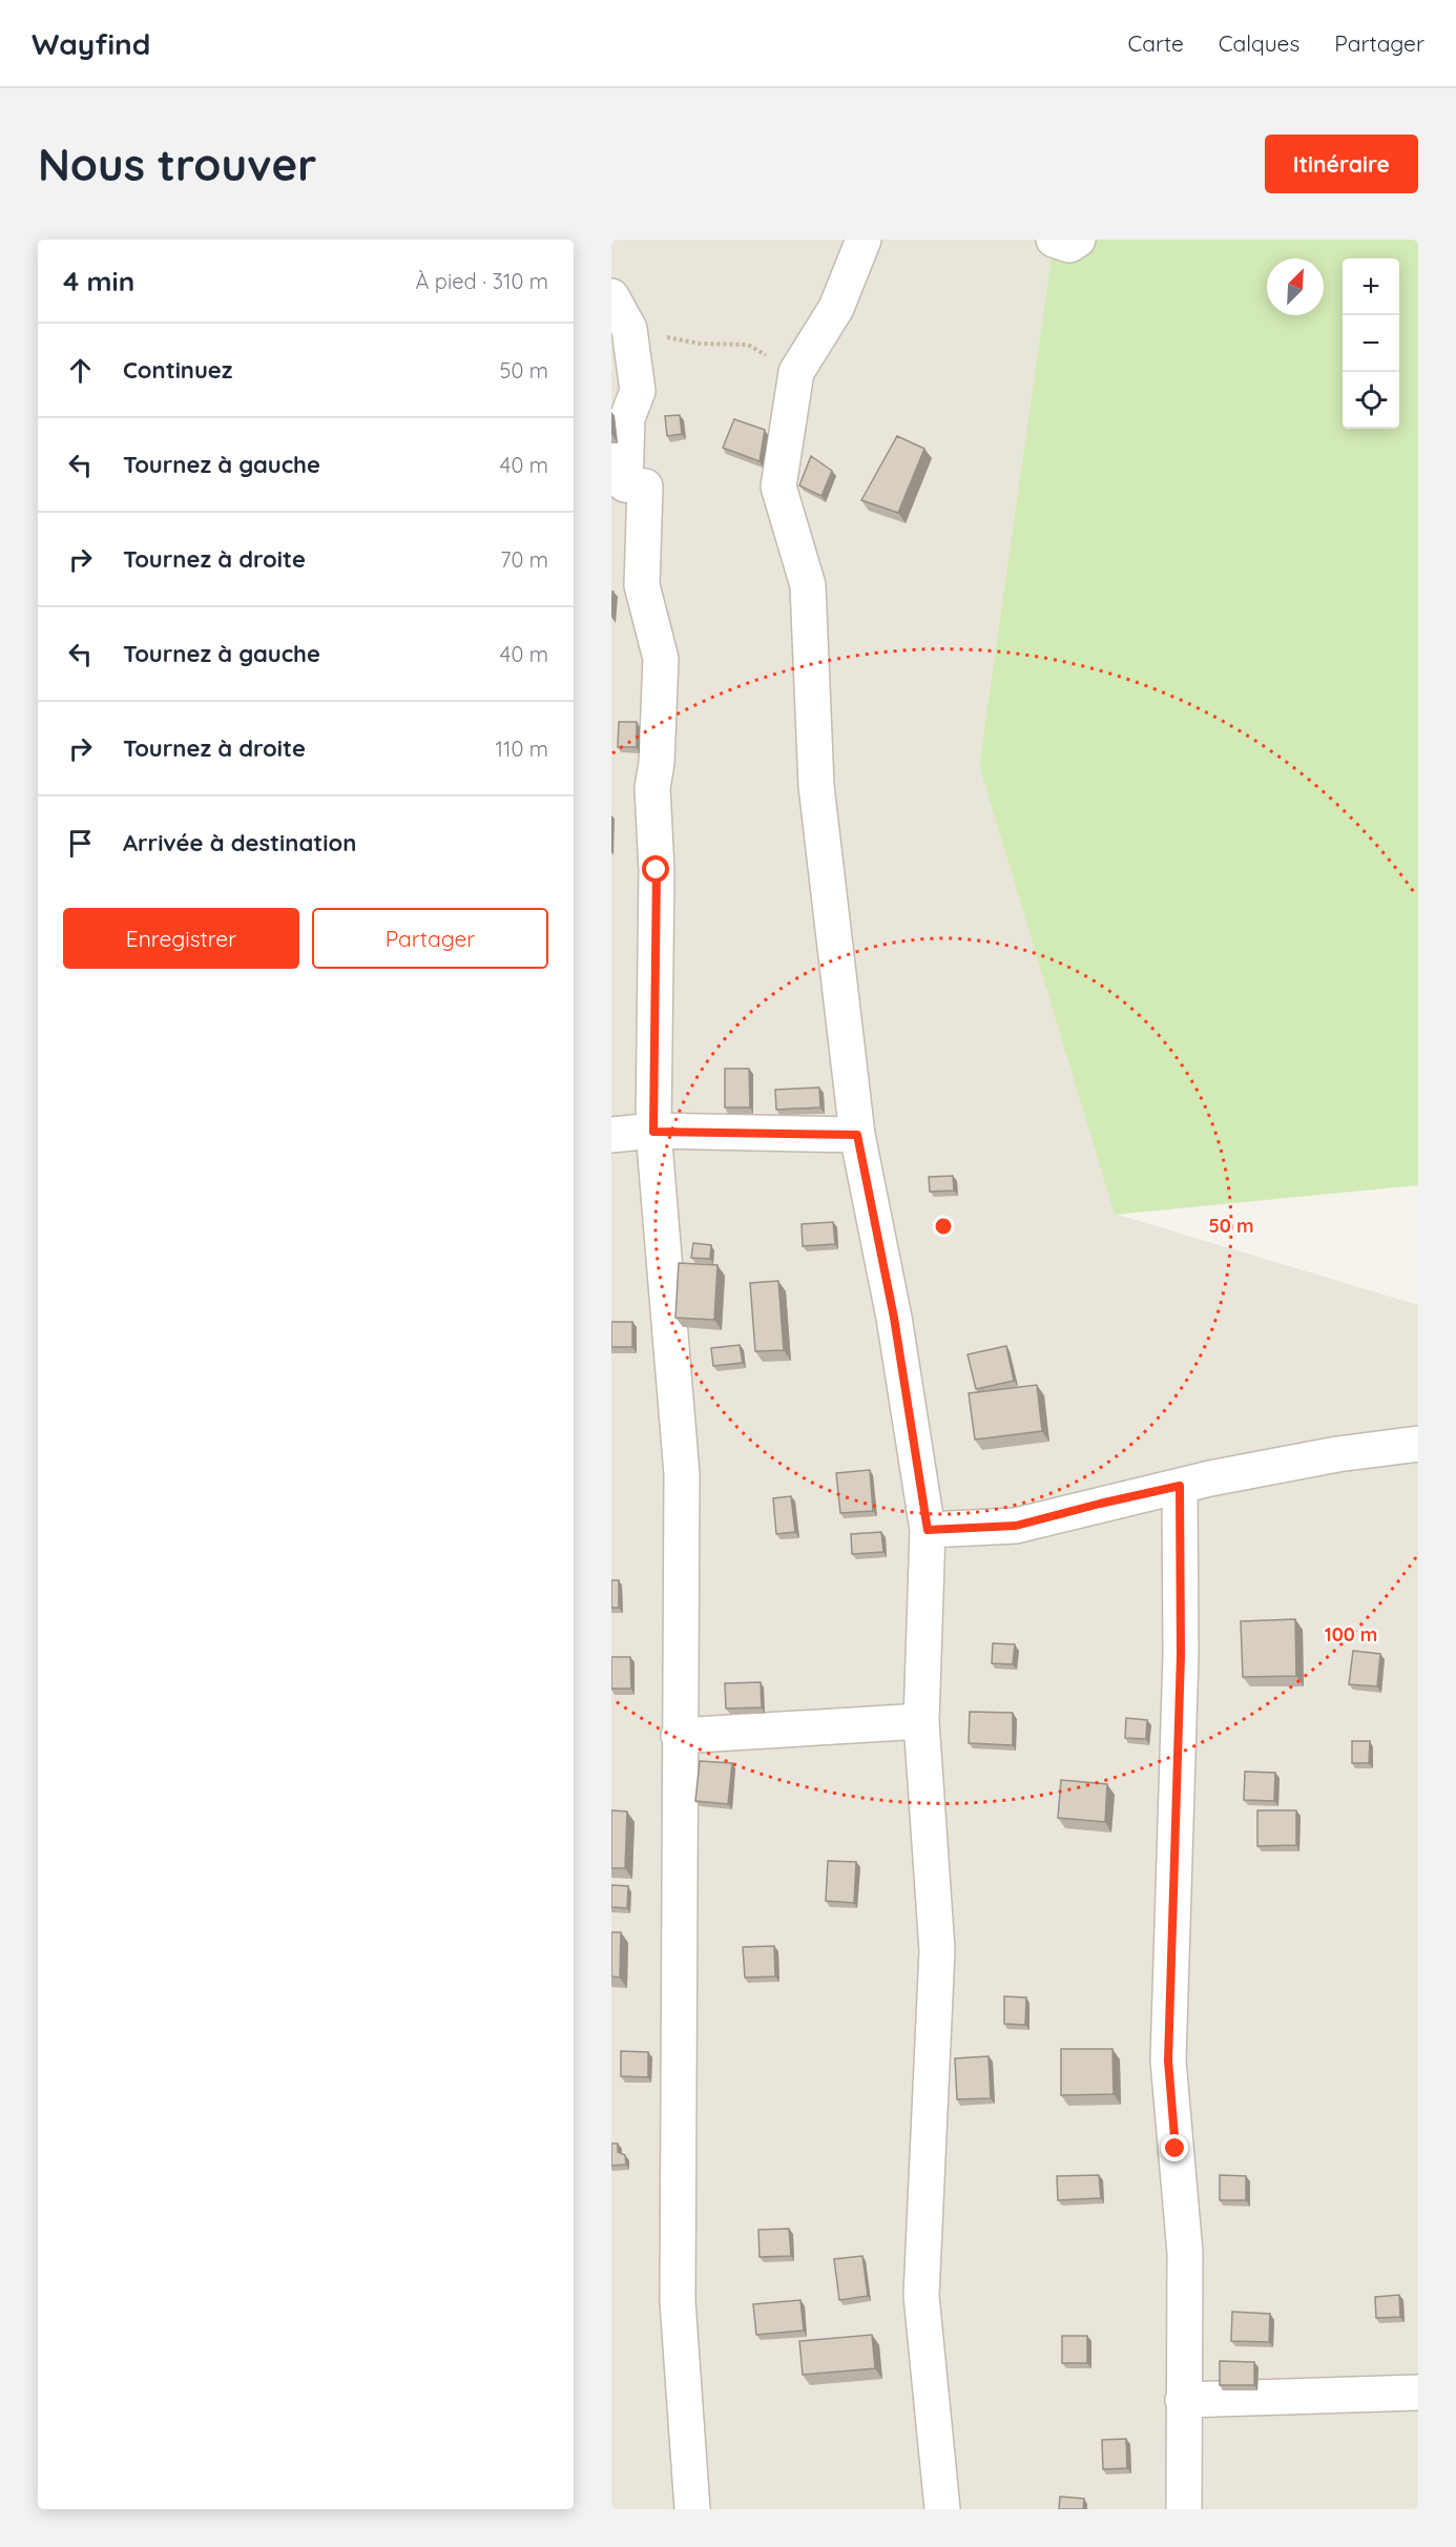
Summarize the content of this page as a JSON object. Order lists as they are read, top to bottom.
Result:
{
  "north": "top right",
  "page": {
    "header": "Wayfind",
    "nav": ["Carte", "Calques", "Partager"],
    "buttons": [
      "Itinéraire",
      ["Enregistrer", "Partager"]
    ],
    "title": "Nous trouver",
    "heading": ["4 min", "À pied · 310 m"],
    "map_buttons": ["+", "−"],
    "list": [
      ["Continuez", "50 m"],
      ["Tournez à gauche", "40 m"],
      ["Tournez à droite", "70 m"],
      ["Tournez à gauche", "40 m"],
      ["Tournez à droite", "110 m"],
      "Arrivée à destination"
    ]
  },
  "rings": ["50 m", "100 m"]
}
